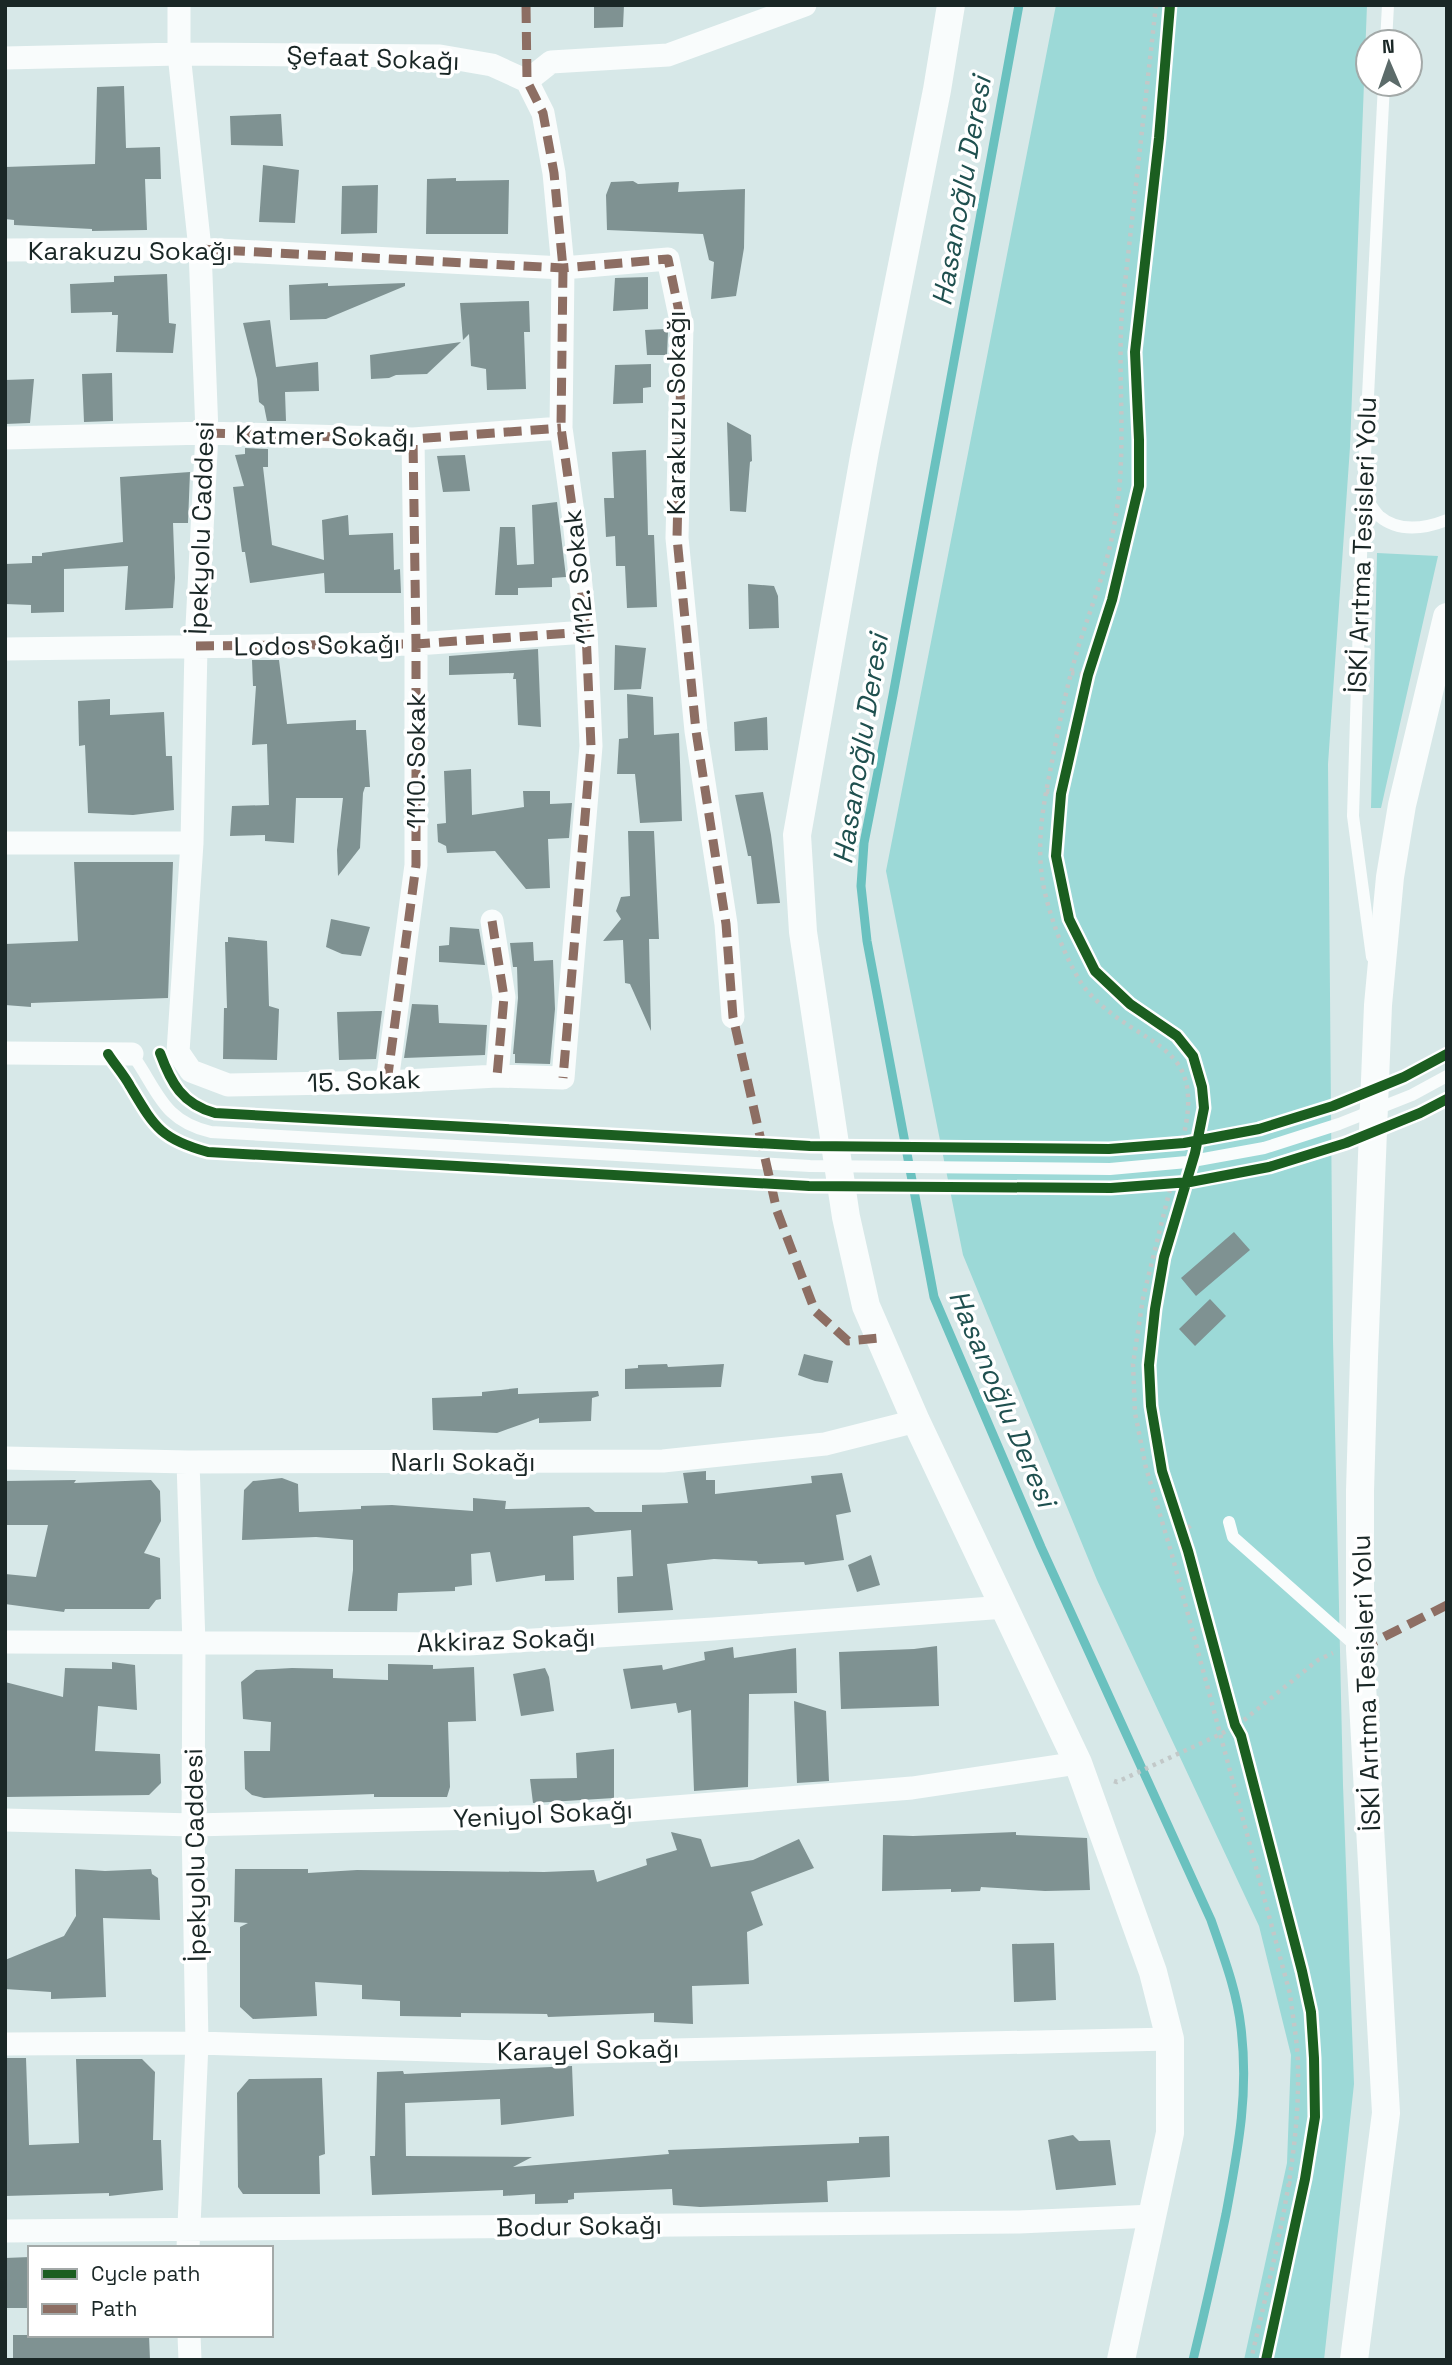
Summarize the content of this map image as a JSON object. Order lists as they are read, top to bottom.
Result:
{
  "streets": {
    "street": [
      "Şefaat Sokağı",
      "Karakuzu Sokağı",
      "Katmer Sokağı",
      "İpekyolu Caddesi",
      "İSKİ Arıtma Tesisleri Yolu",
      "1112. Sokak",
      "Lodos Sokağı",
      "1110. Sokak",
      "15. Sokak",
      "Narlı Sokağı",
      "Akkiraz Sokağı",
      "Yeniyol Sokağı",
      "Karayel Sokağı",
      "Bodur Sokağı"
    ]
  },
  "crossings": [
    ["Şefaat Sokağı", "İpekyolu Caddesi"],
    ["Şefaat Sokağı", "1112. Sokak"],
    ["Karakuzu Sokağı", "İpekyolu Caddesi"],
    ["Karakuzu Sokağı", "1112. Sokak"],
    ["Katmer Sokağı", "İpekyolu Caddesi"],
    ["Katmer Sokağı", "1112. Sokak"],
    ["Katmer Sokağı", "1110. Sokak"],
    ["İpekyolu Caddesi", "Lodos Sokağı"],
    ["İpekyolu Caddesi", "15. Sokak"],
    ["İpekyolu Caddesi", "Narlı Sokağı"],
    ["İpekyolu Caddesi", "Akkiraz Sokağı"],
    ["İpekyolu Caddesi", "Yeniyol Sokağı"],
    ["İpekyolu Caddesi", "Karayel Sokağı"],
    ["İpekyolu Caddesi", "Bodur Sokağı"],
    ["1112. Sokak", "Lodos Sokağı"],
    ["1112. Sokak", "15. Sokak"],
    ["Lodos Sokağı", "1110. Sokak"],
    ["1110. Sokak", "15. Sokak"]
  ],
  "water": ["Hasanoğlu Deresi"],
  "legend": ["Cycle path", "Path"],
  "north": "top"
}
